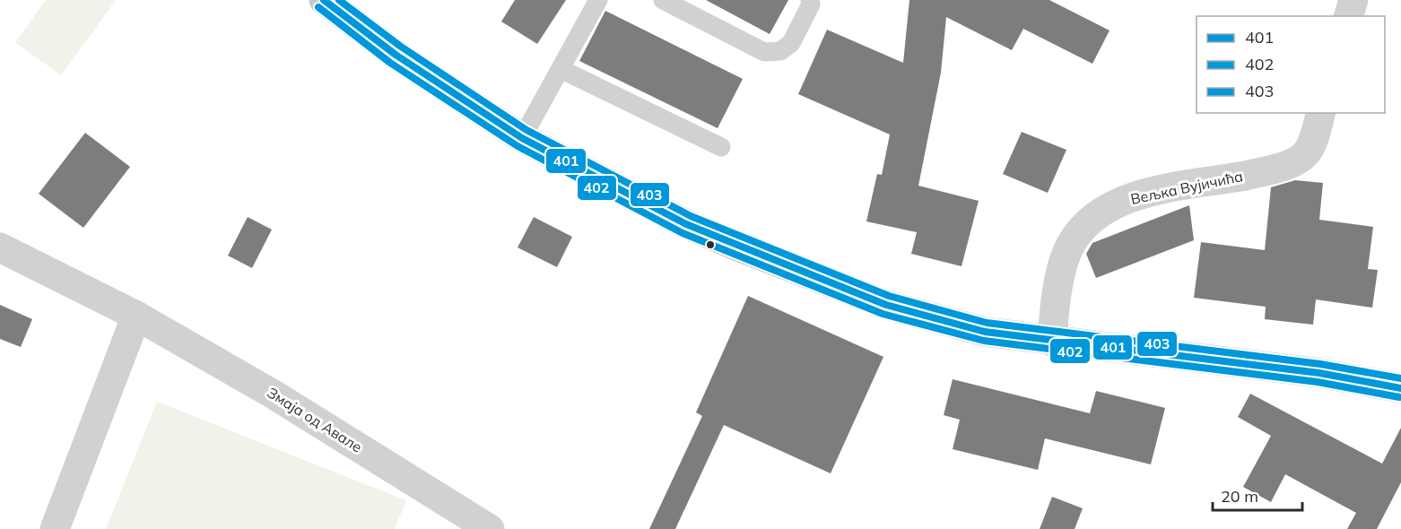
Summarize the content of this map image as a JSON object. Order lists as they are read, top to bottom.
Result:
{
  "streets": {
    "street": ["Вељка Вујичића", "Змаја од Авале"]
  },
  "lines": ["transit line 401", "transit line 403", "transit line 402"],
  "legend": ["401", "402", "403"],
  "scale_bar": "20 m"
}
